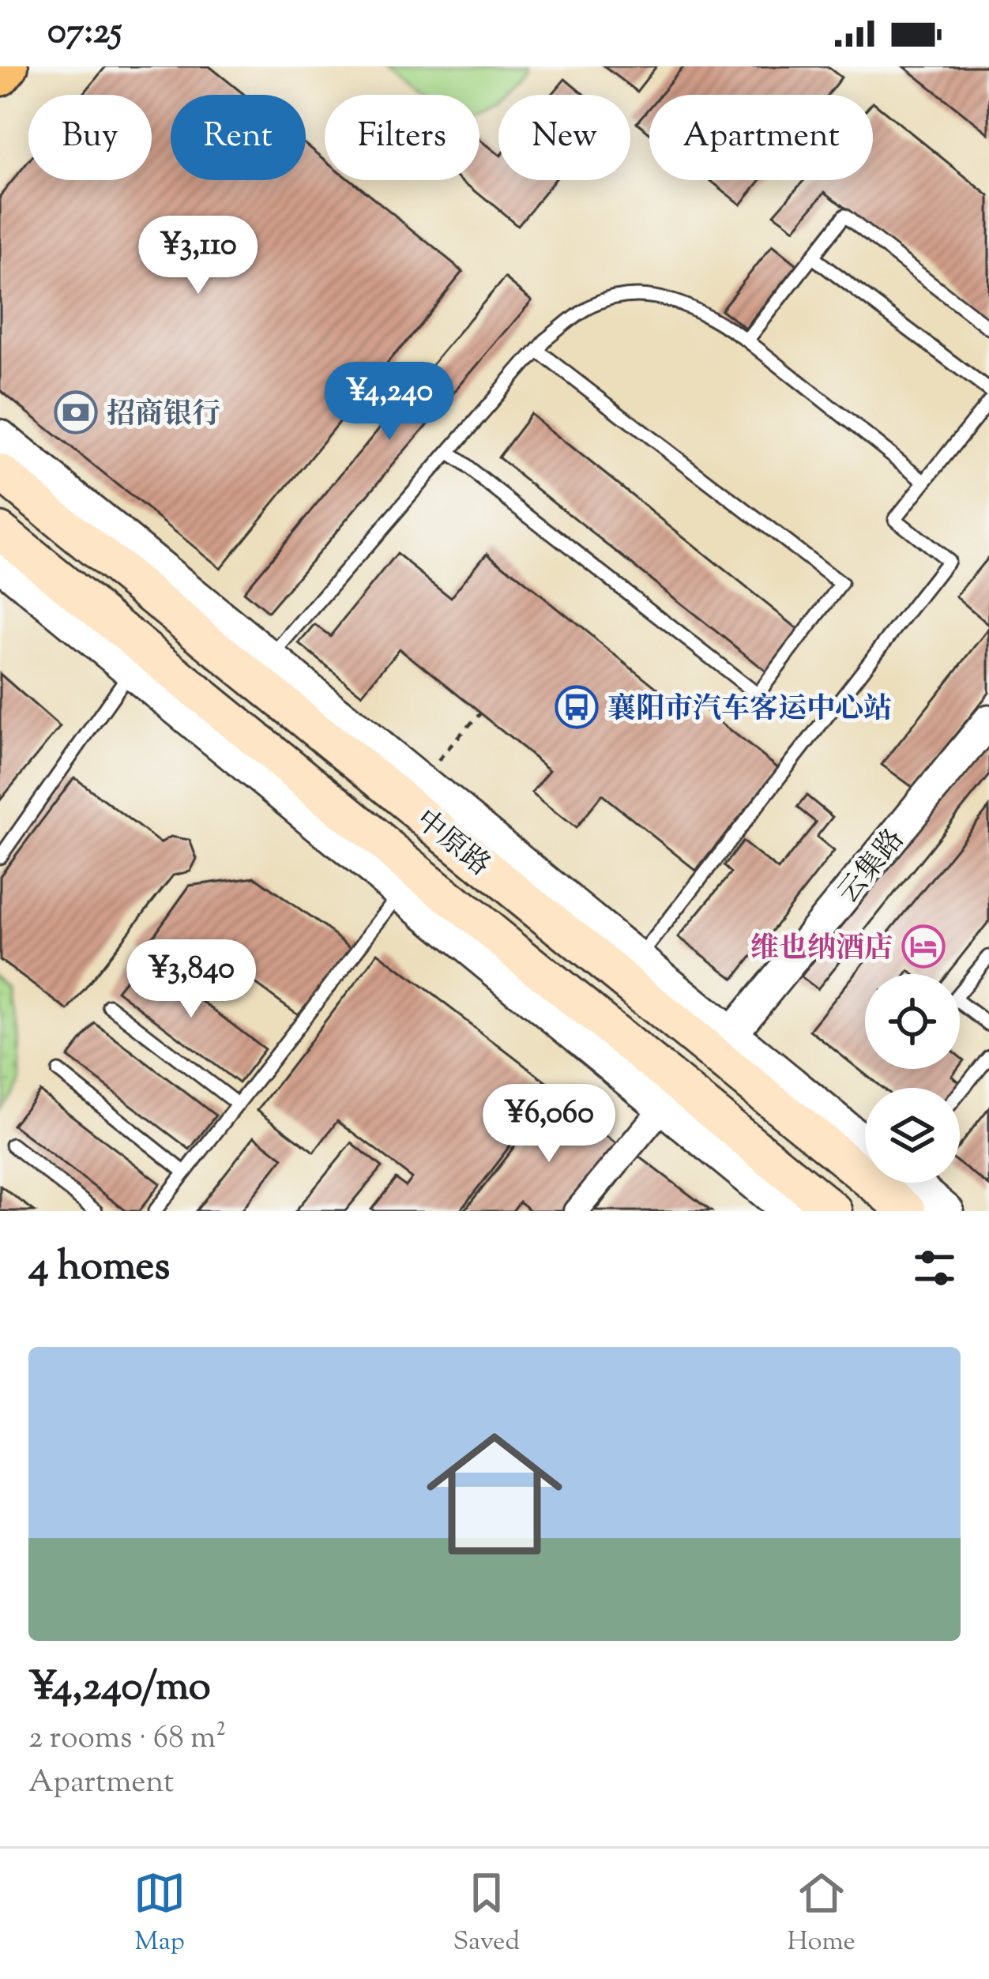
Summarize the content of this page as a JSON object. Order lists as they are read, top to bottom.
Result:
{
  "streets": {
    "main road": ["中原路"],
    "street": ["云集路"]
  },
  "crossings": [
    ["中原路", "云集路"]
  ],
  "places": {
    "bank": ["招商银行"],
    "bus stop": ["襄阳市汽车客运中心站"],
    "hotel": ["维也纳酒店"]
  },
  "page": {
    "status": "07:25",
    "chip": [
      "Buy",
      "Rent",
      "Filters",
      "New",
      "Apartment"
    ],
    "price": [
      "¥3,110",
      "¥4,240",
      "¥3,840",
      "¥6,060"
    ],
    "heading": "4 homes",
    "list": [
      {
        "name": "¥4,240/mo",
        "note": "2 rooms · 68 m² · Apartment"
      }
    ],
    "tabs": ["Map", "Saved", "Home"]
  }
}
